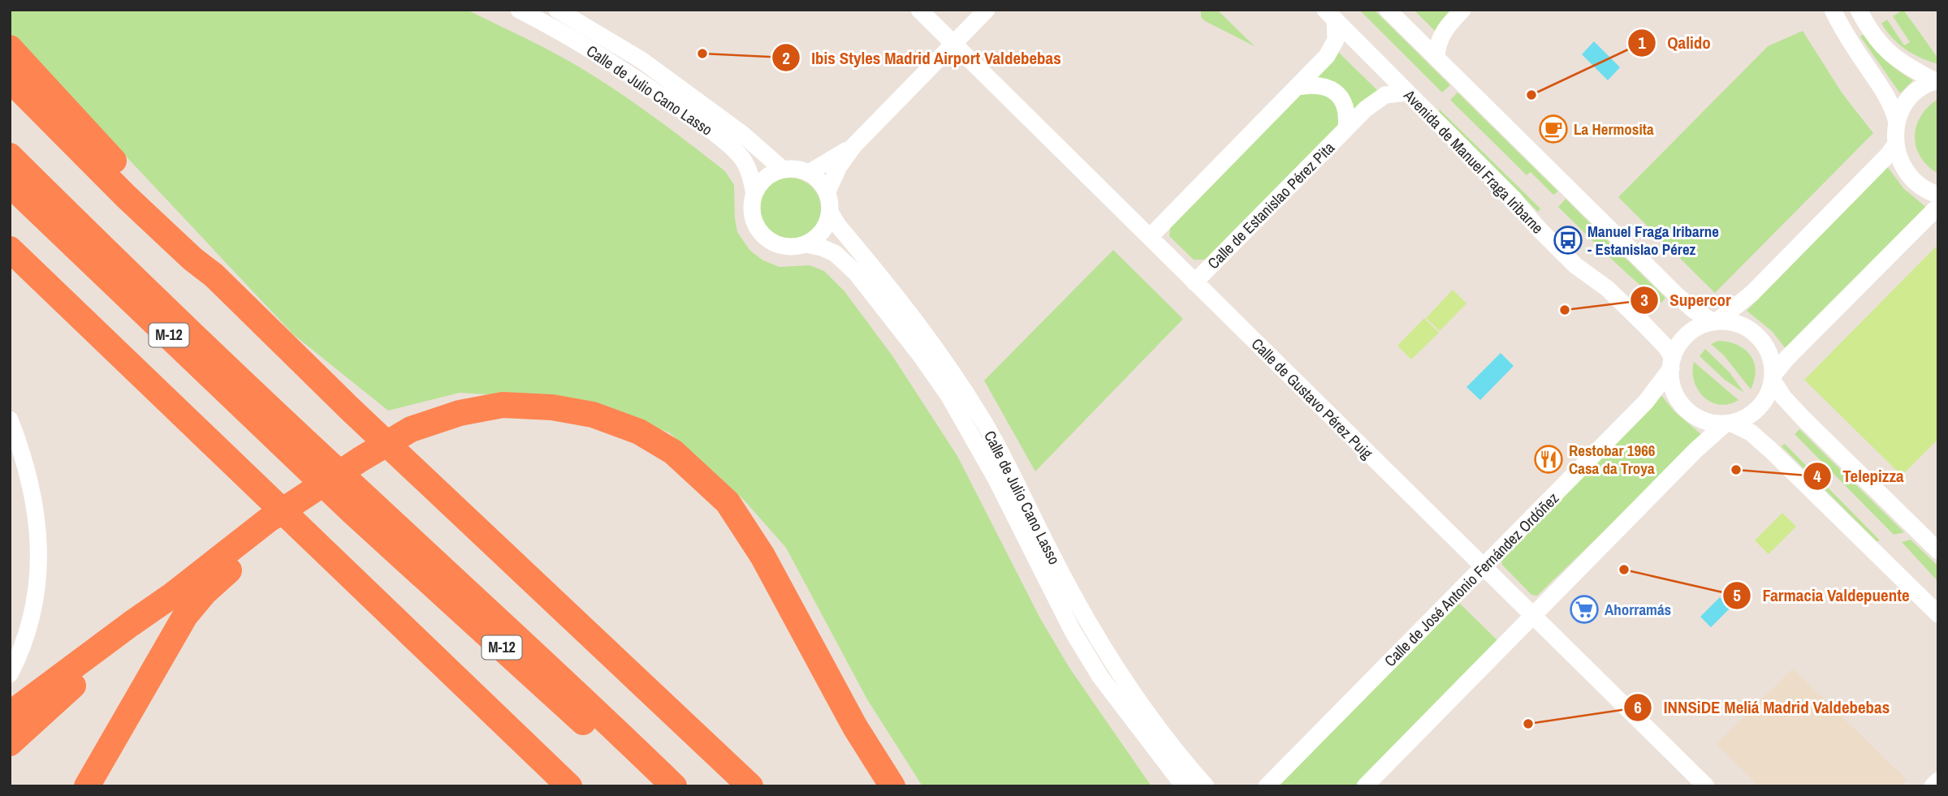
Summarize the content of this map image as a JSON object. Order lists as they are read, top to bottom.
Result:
{
  "streets": {
    "highway": ["M-12"],
    "street": [
      "Calle de Julio Cano Lasso",
      "Avenida de Manuel Fraga Iribarne",
      "Calle de Estanislao Pérez Pita",
      "Calle de Gustavo Pérez Puig",
      "Calle de José Antonio Fernández Ordóñez"
    ]
  },
  "crossings": [
    ["Avenida de Manuel Fraga Iribarne", "Calle de Estanislao Pérez Pita"],
    ["Avenida de Manuel Fraga Iribarne", "Calle de José Antonio Fernández Ordóñez"],
    ["Calle de Estanislao Pérez Pita", "Calle de Gustavo Pérez Puig"],
    ["Calle de Gustavo Pérez Puig", "Calle de José Antonio Fernández Ordóñez"]
  ],
  "places": {
    "other": [
      "Ibis Styles Madrid Airport Valdebebas",
      "Qalido",
      "Supercor",
      "Telepizza",
      "Farmacia Valdepuente",
      "INNSiDE Meliá Madrid Valdebebas"
    ],
    "cafe": ["La Hermosita"],
    "bus stop": ["Manuel Fraga Iribarne - Estanislao Pérez"],
    "restaurant": ["Restobar 1966 Casa da Troya"],
    "supermarket": ["Ahorramás"]
  }
}
